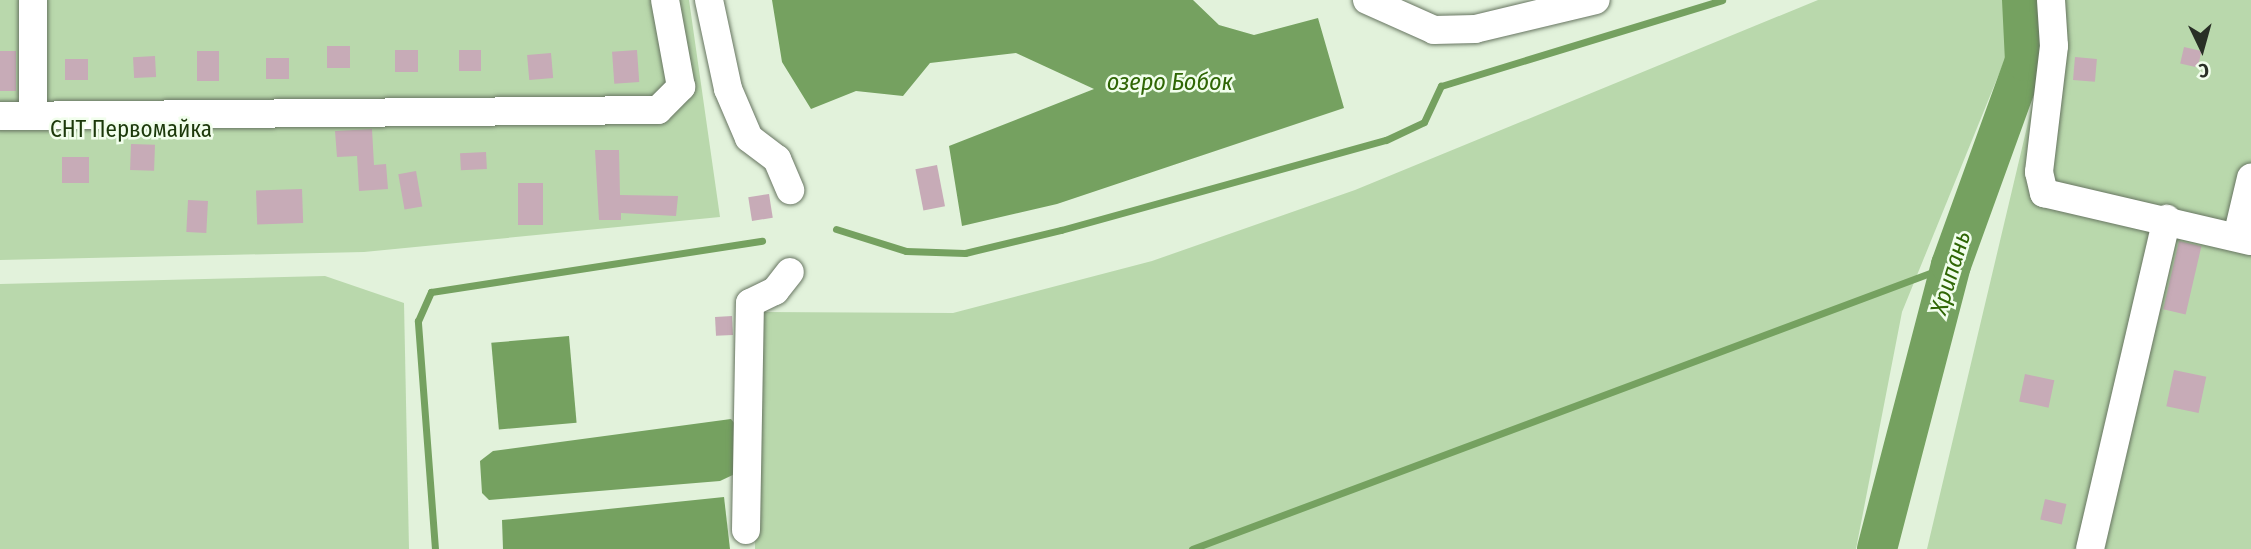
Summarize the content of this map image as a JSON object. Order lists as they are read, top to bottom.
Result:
{
  "water": ["озеро Бобок", "Хрипань"],
  "parks": ["СНТ Первомайка"],
  "north": "bottom"
}
